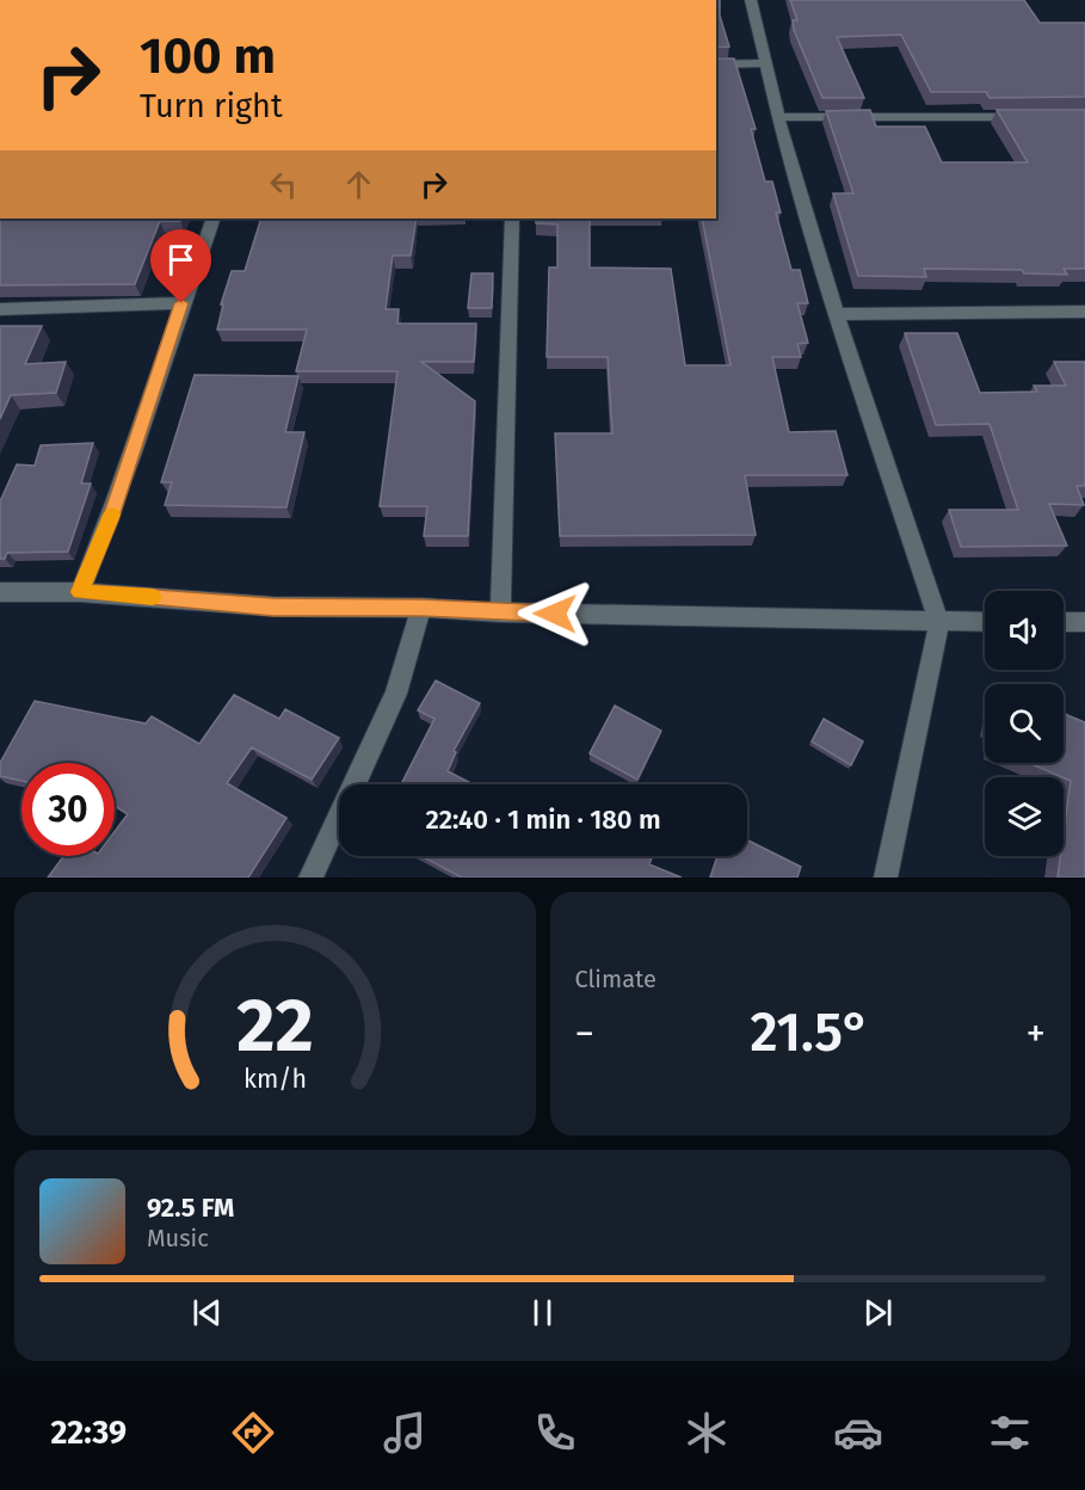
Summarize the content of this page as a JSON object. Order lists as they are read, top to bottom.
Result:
{
  "page": {
    "turn": ["100 m", "Turn right"],
    "limit": "30",
    "trip": "22:40 · 1 min · 180 m",
    "tile": "Climate",
    "heat": ["−", "21.5°", "+"],
    "song": ["92.5 FM", "Music"],
    "tabs": "22:39",
    "gauge": ["22", "km/h"]
  }
}
